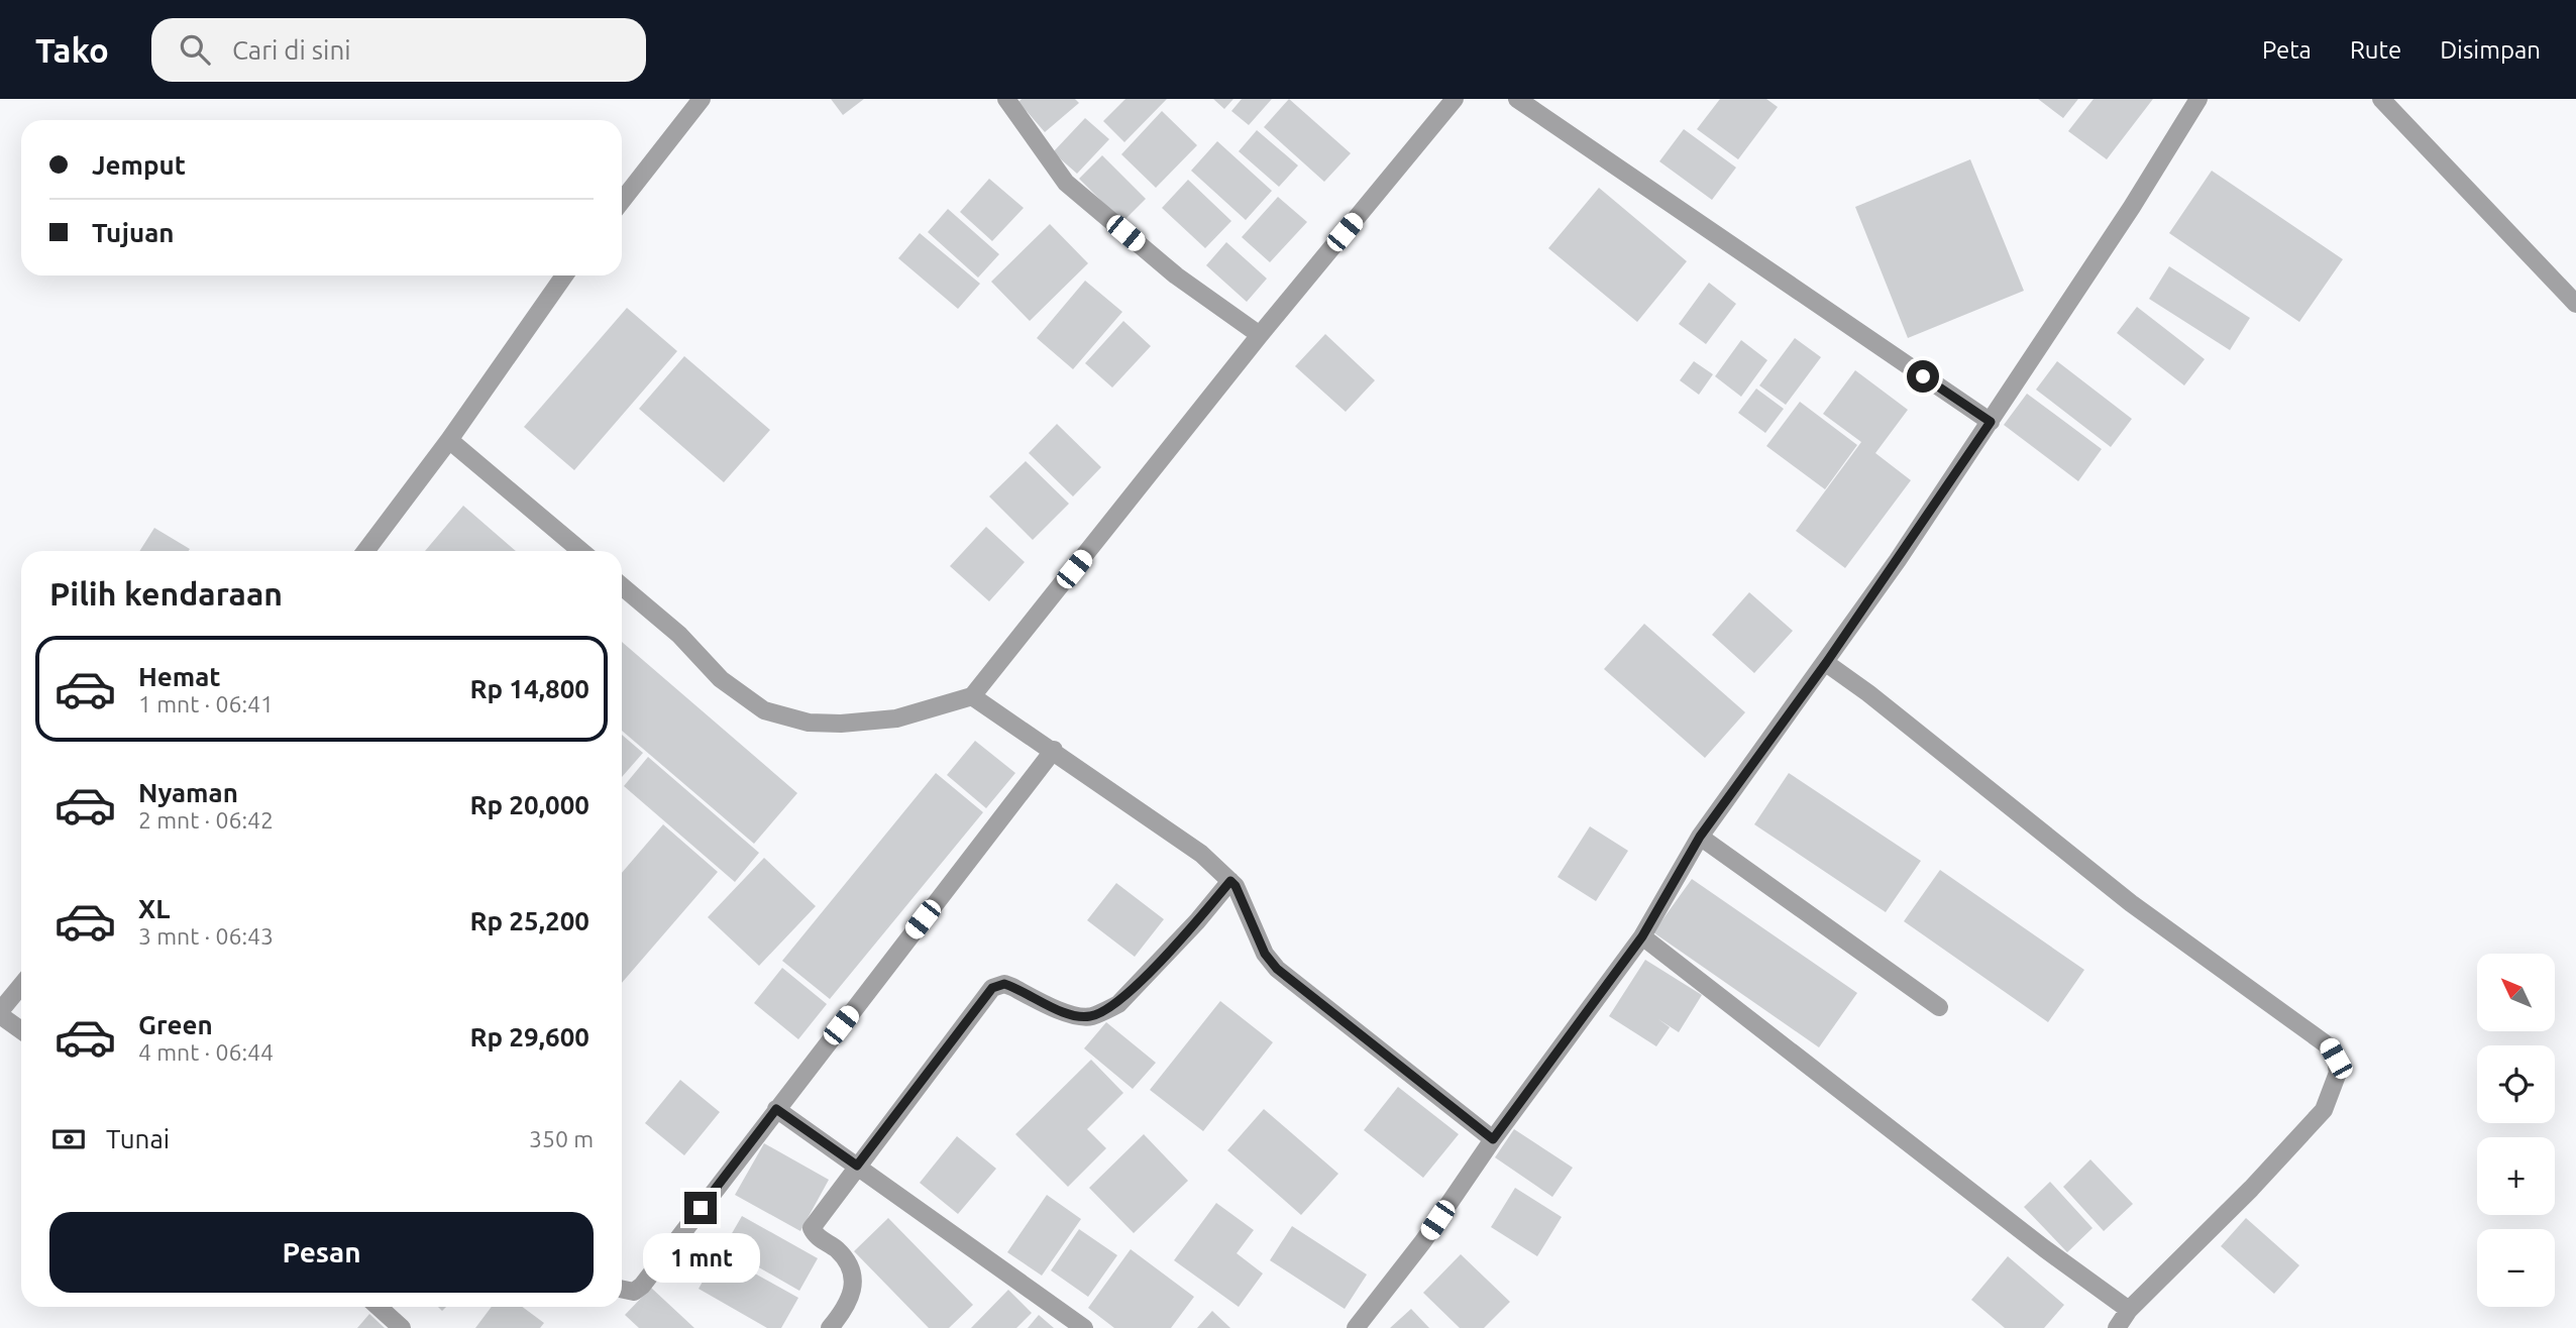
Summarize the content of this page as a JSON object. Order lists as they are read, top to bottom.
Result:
{
  "north": "top left",
  "page": {
    "header": "Tako",
    "search": "Cari di sini",
    "nav": ["Peta", "Rute", "Disimpan"],
    "banner": ["Jemput", "Tujuan"],
    "heading": "Pilih kendaraan",
    "list": [
      {
        "name": "Hemat",
        "note": "1 mnt · 06:41",
        "value": "Rp 14,800"
      },
      {
        "name": "Nyaman",
        "note": "2 mnt · 06:42",
        "value": "Rp 20,000"
      },
      {
        "name": "XL",
        "note": "3 mnt · 06:43",
        "value": "Rp 25,200"
      },
      {
        "name": "Green",
        "note": "4 mnt · 06:44",
        "value": "Rp 29,600"
      }
    ],
    "map_buttons": ["+", "−"],
    "pay": ["Tunai", "350 m"],
    "buttons": "Pesan",
    "bubble": "1 mnt"
  }
}
